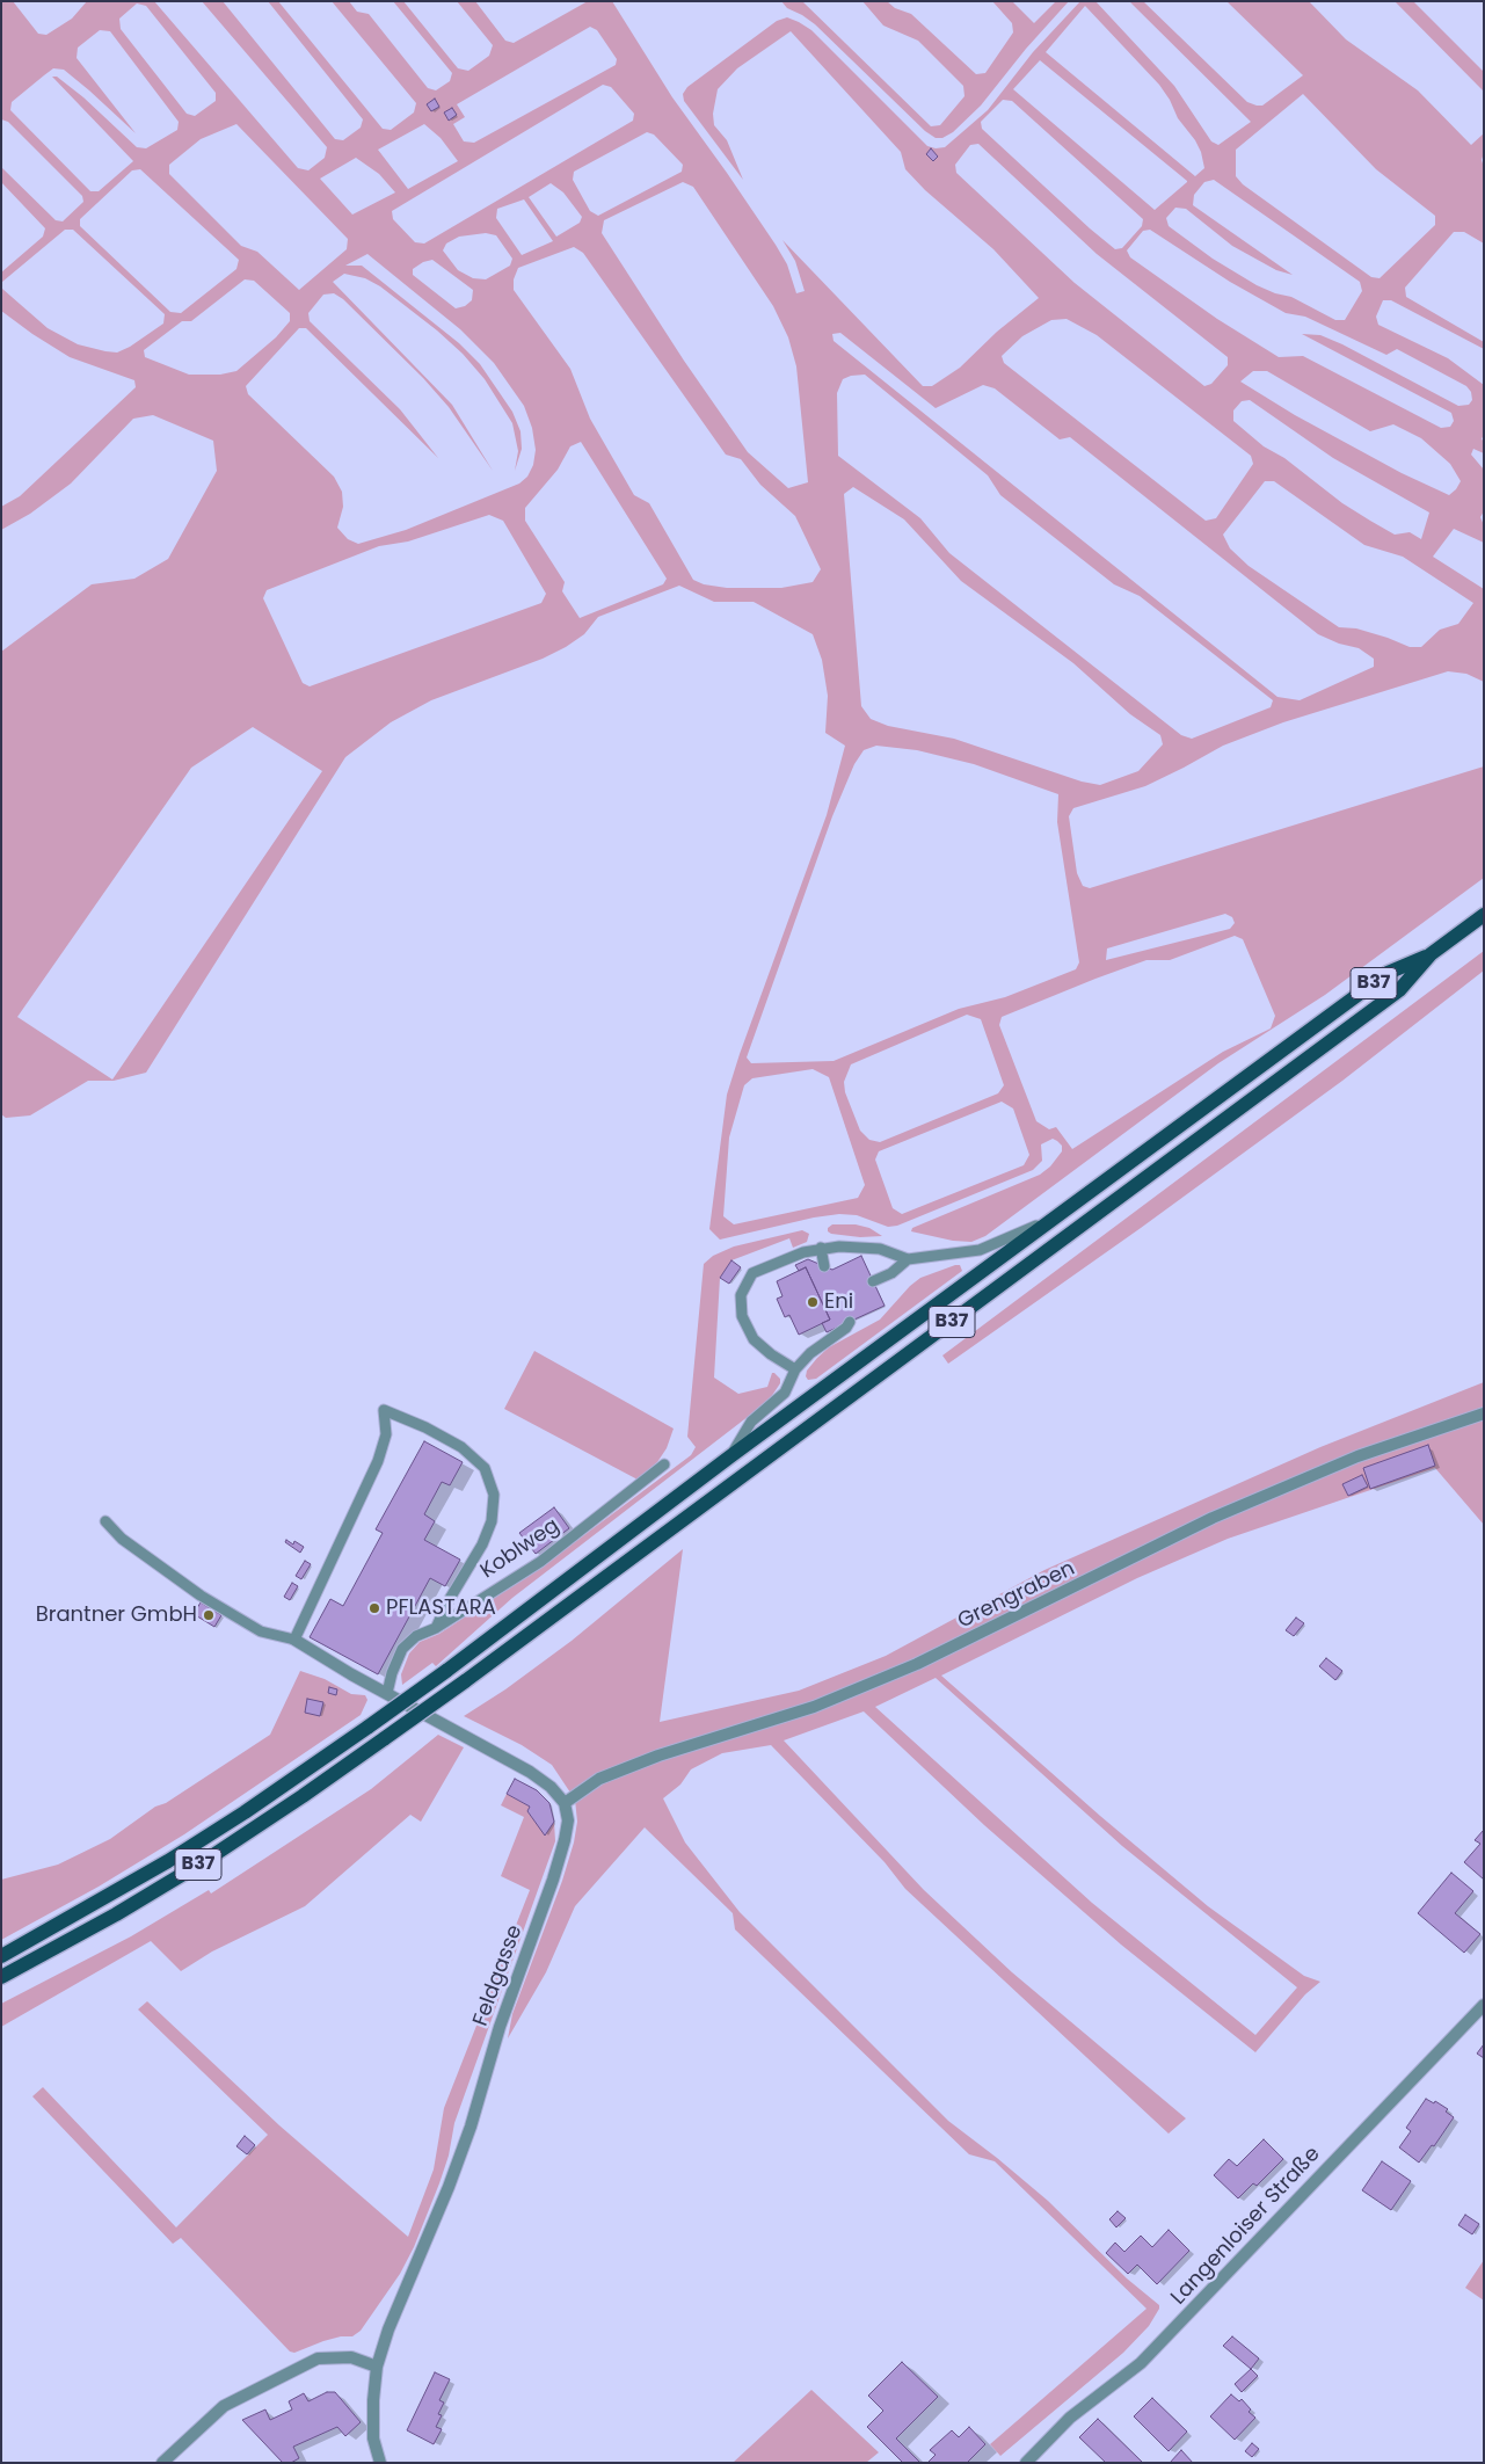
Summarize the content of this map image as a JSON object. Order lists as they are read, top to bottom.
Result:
{
  "streets": {
    "main road": ["B37"],
    "street": ["Grengraben", "Feldgasse", "Langenloiser Straße"],
    "lane": ["Koblweg"]
  },
  "crossings": [
    ["Grengraben", "Feldgasse"]
  ],
  "places": ["Eni", "PFLASTARA", "Brantner GmbH"]
}
